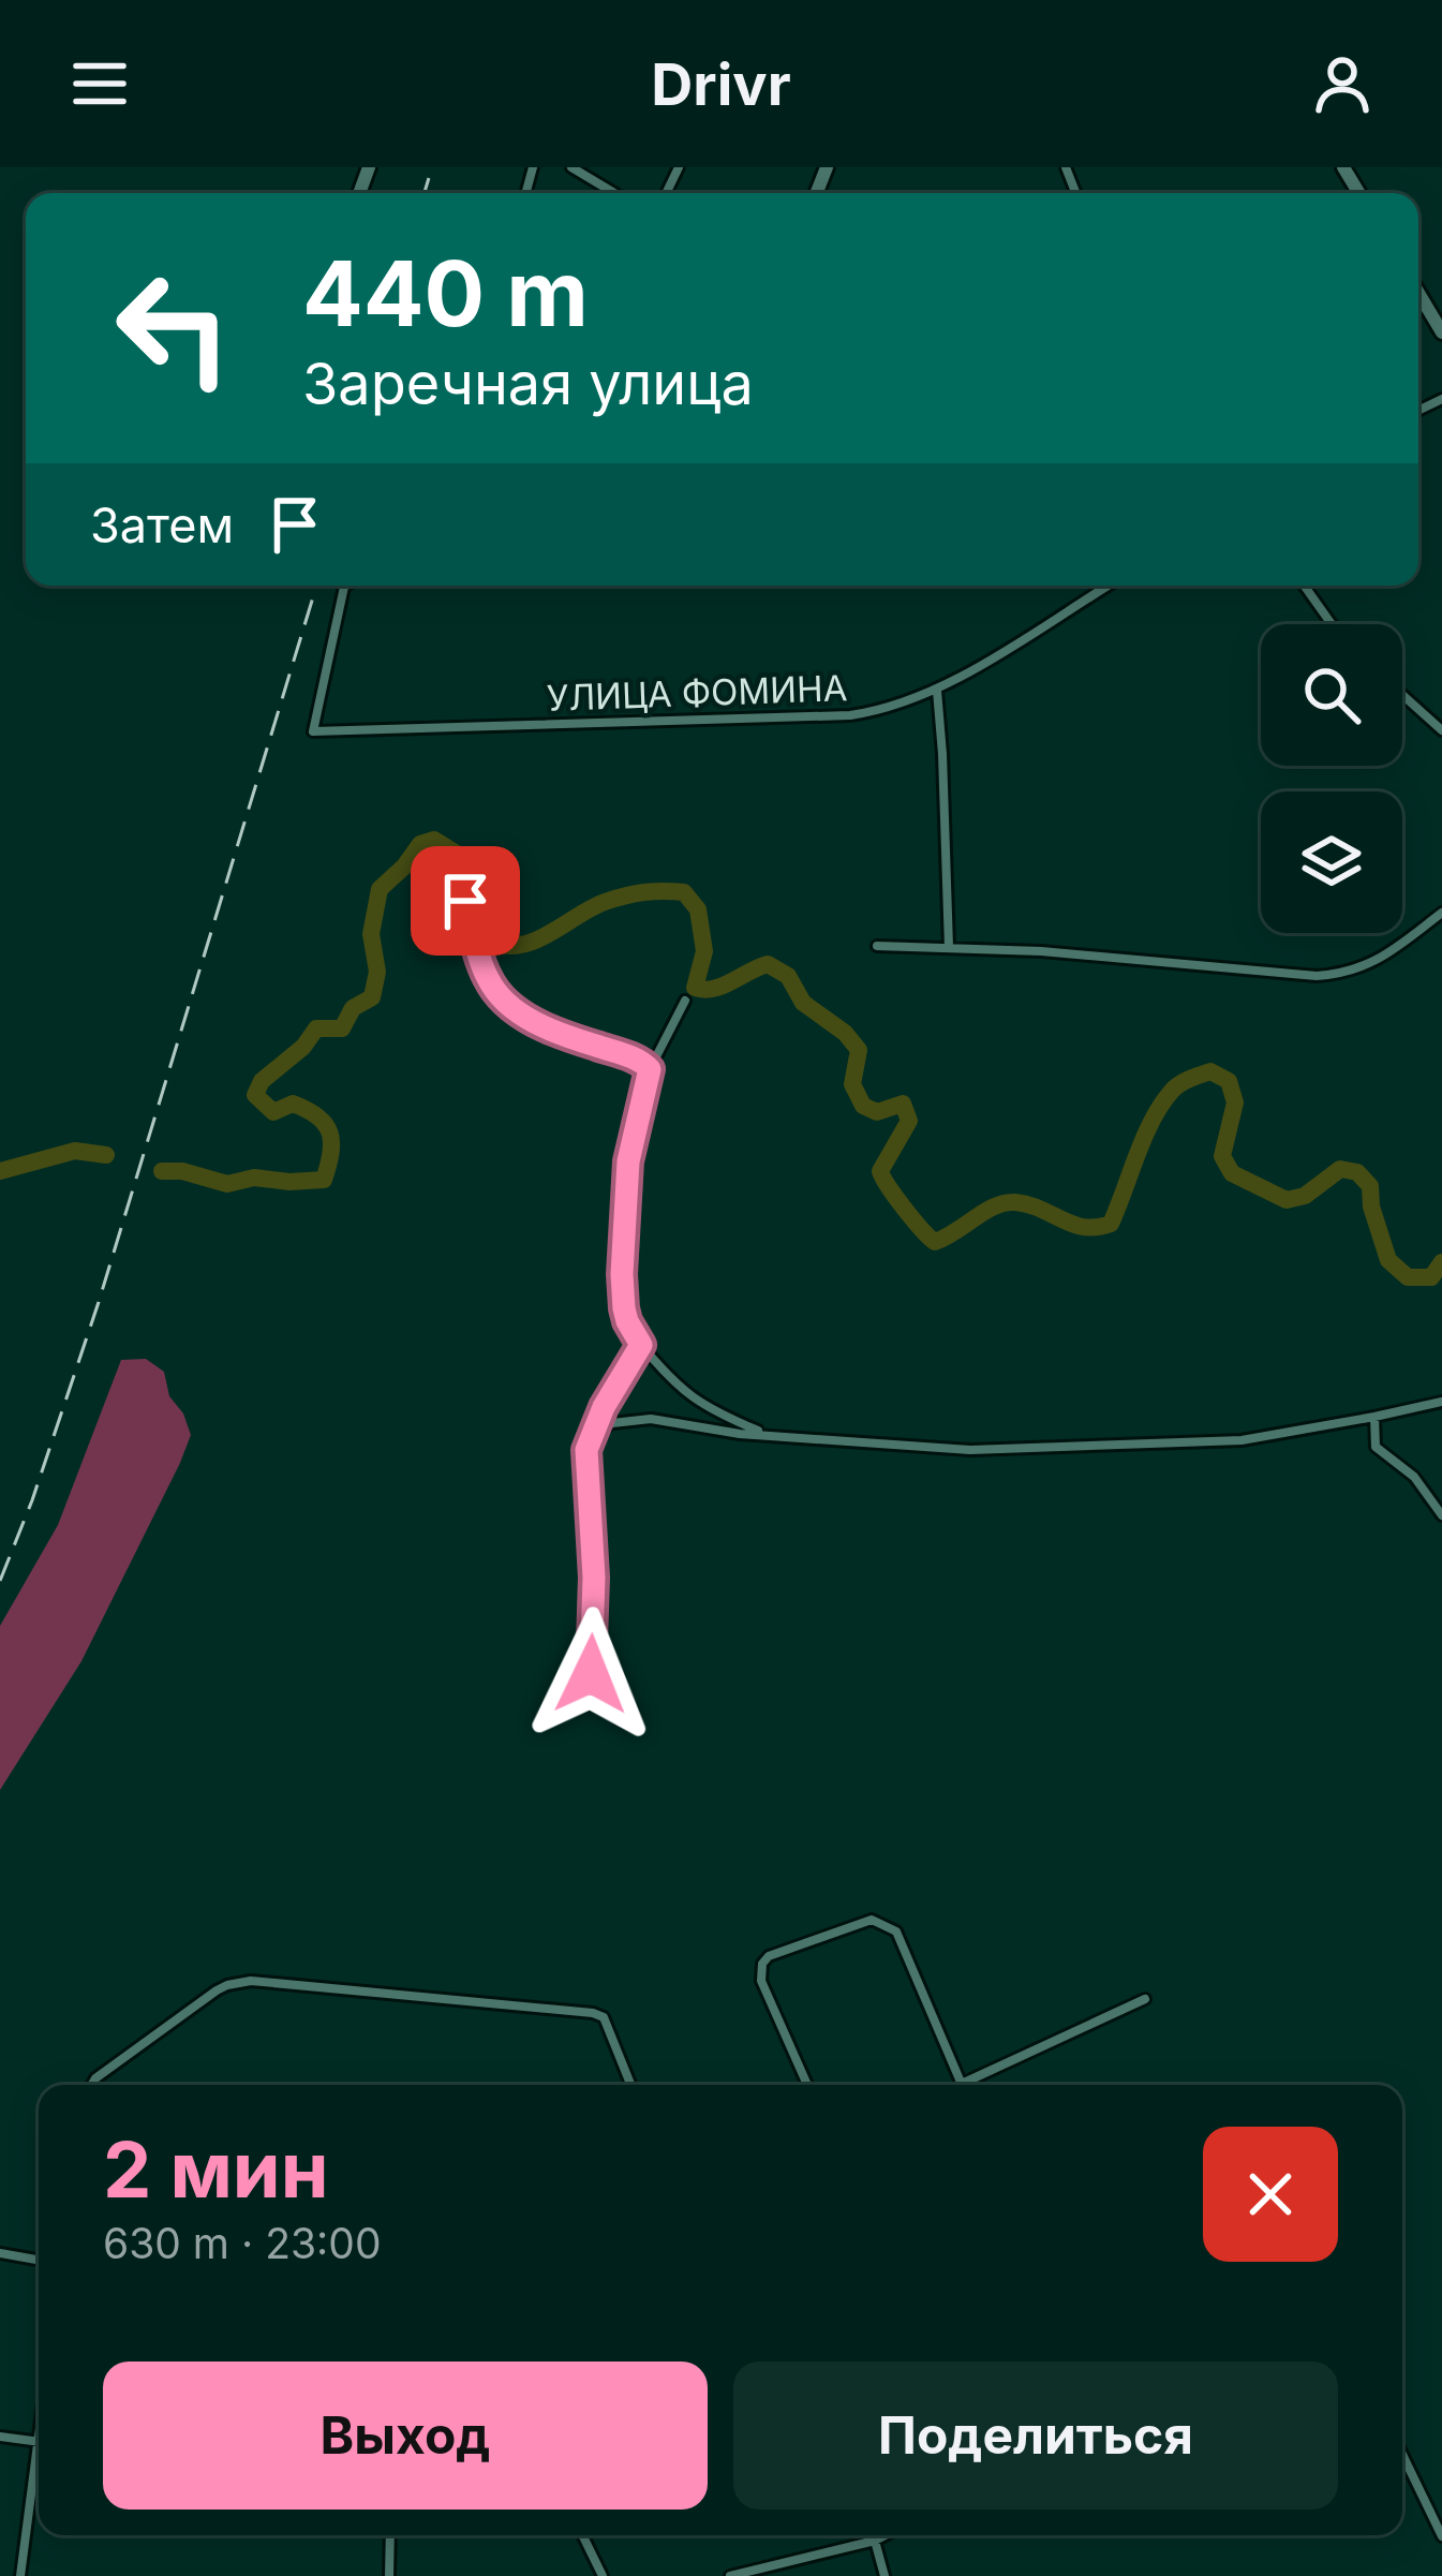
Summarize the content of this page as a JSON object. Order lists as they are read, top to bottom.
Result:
{
  "streets": {
    "street": ["УЛИЦА ФОМИНА"]
  },
  "page": {
    "header": "Drivr",
    "turn": ["440 m", "Заречная улица"],
    "then": "Затем",
    "heading": ["2 мин", "630 m · 23:00"],
    "buttons": ["Выход", "Поделиться"]
  }
}
